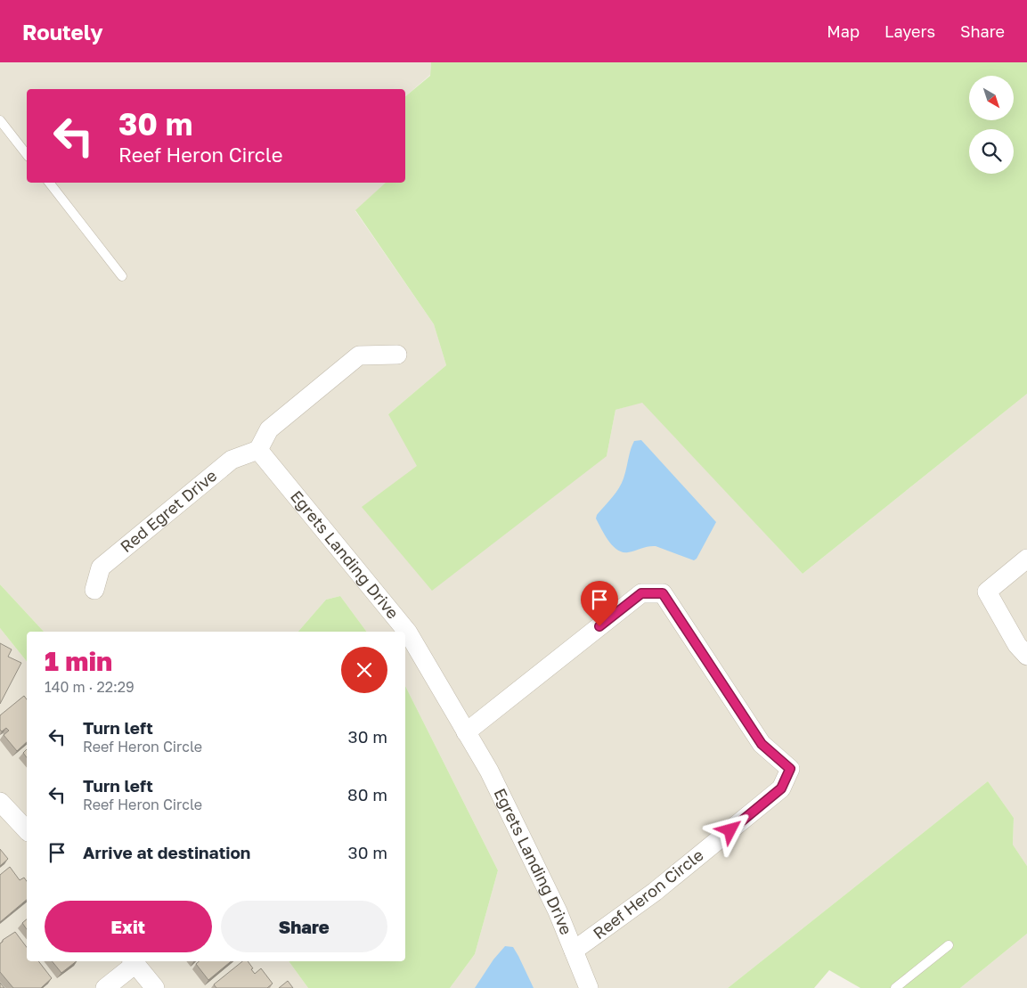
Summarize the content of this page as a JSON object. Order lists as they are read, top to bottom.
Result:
{
  "streets": {
    "street": ["Red Egret Drive", "Egrets Landing Drive", "Reef Heron Circle"]
  },
  "crossings": [
    ["Red Egret Drive", "Egrets Landing Drive"],
    ["Egrets Landing Drive", "Reef Heron Circle"]
  ],
  "north": "bottom right",
  "page": {
    "header": "Routely",
    "nav": ["Map", "Layers", "Share"],
    "turn": ["30 m", "Reef Heron Circle"],
    "heading": ["1 min", "140 m · 22:29"],
    "list": [
      {
        "name": "Turn left",
        "note": "Reef Heron Circle",
        "value": "30 m"
      },
      {
        "name": "Turn left",
        "note": "Reef Heron Circle",
        "value": "80 m"
      },
      {
        "name": "Arrive at destination",
        "value": "30 m"
      }
    ],
    "buttons": ["Exit", "Share"]
  }
}
